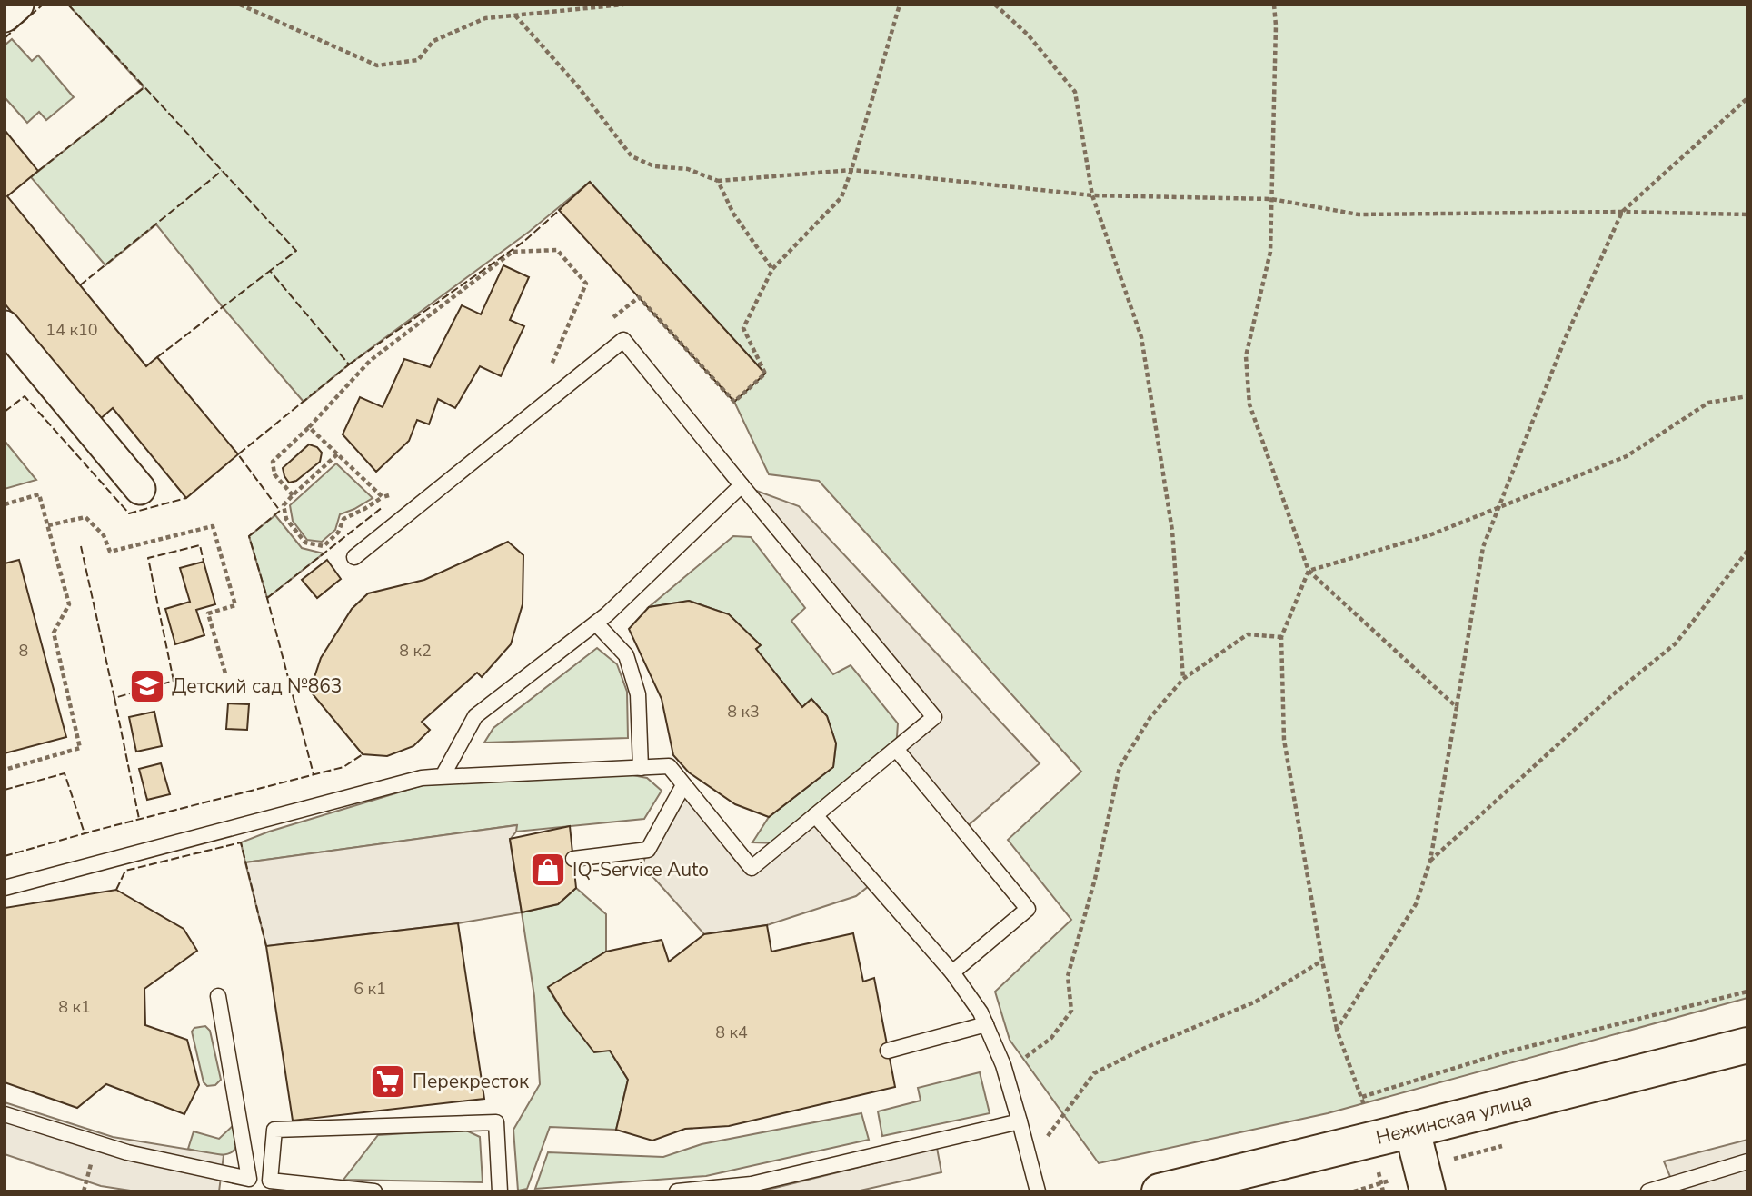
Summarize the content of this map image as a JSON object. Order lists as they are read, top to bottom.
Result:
{
  "streets": {
    "street": ["Нежинская улица"]
  },
  "places": {
    "school or university": ["Детский сад №863"],
    "shop": ["IQ-Service Auto"],
    "supermarket": ["Перекресток"]
  },
  "house_numbers": [
    "14 к10",
    "8",
    "8 к2",
    "8 к3",
    "6 к1",
    "8 к1",
    "8 к4"
  ]
}
